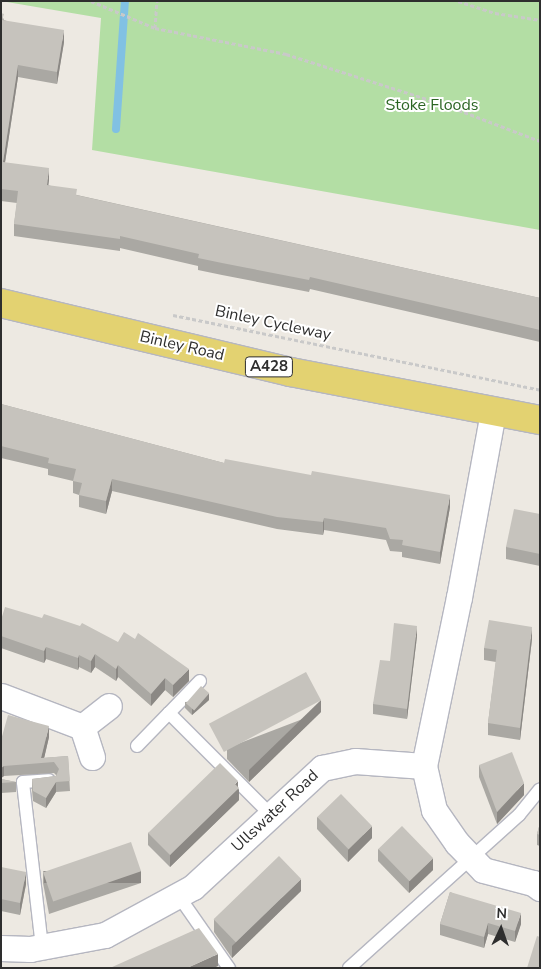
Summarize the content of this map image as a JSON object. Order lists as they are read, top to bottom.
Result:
{
  "streets": {
    "main road": ["Binley Road", "A428"],
    "street": ["Ullswater Road"],
    "path": ["Binley Cycleway"]
  },
  "parks": ["Stoke Floods"],
  "north": "top"
}
